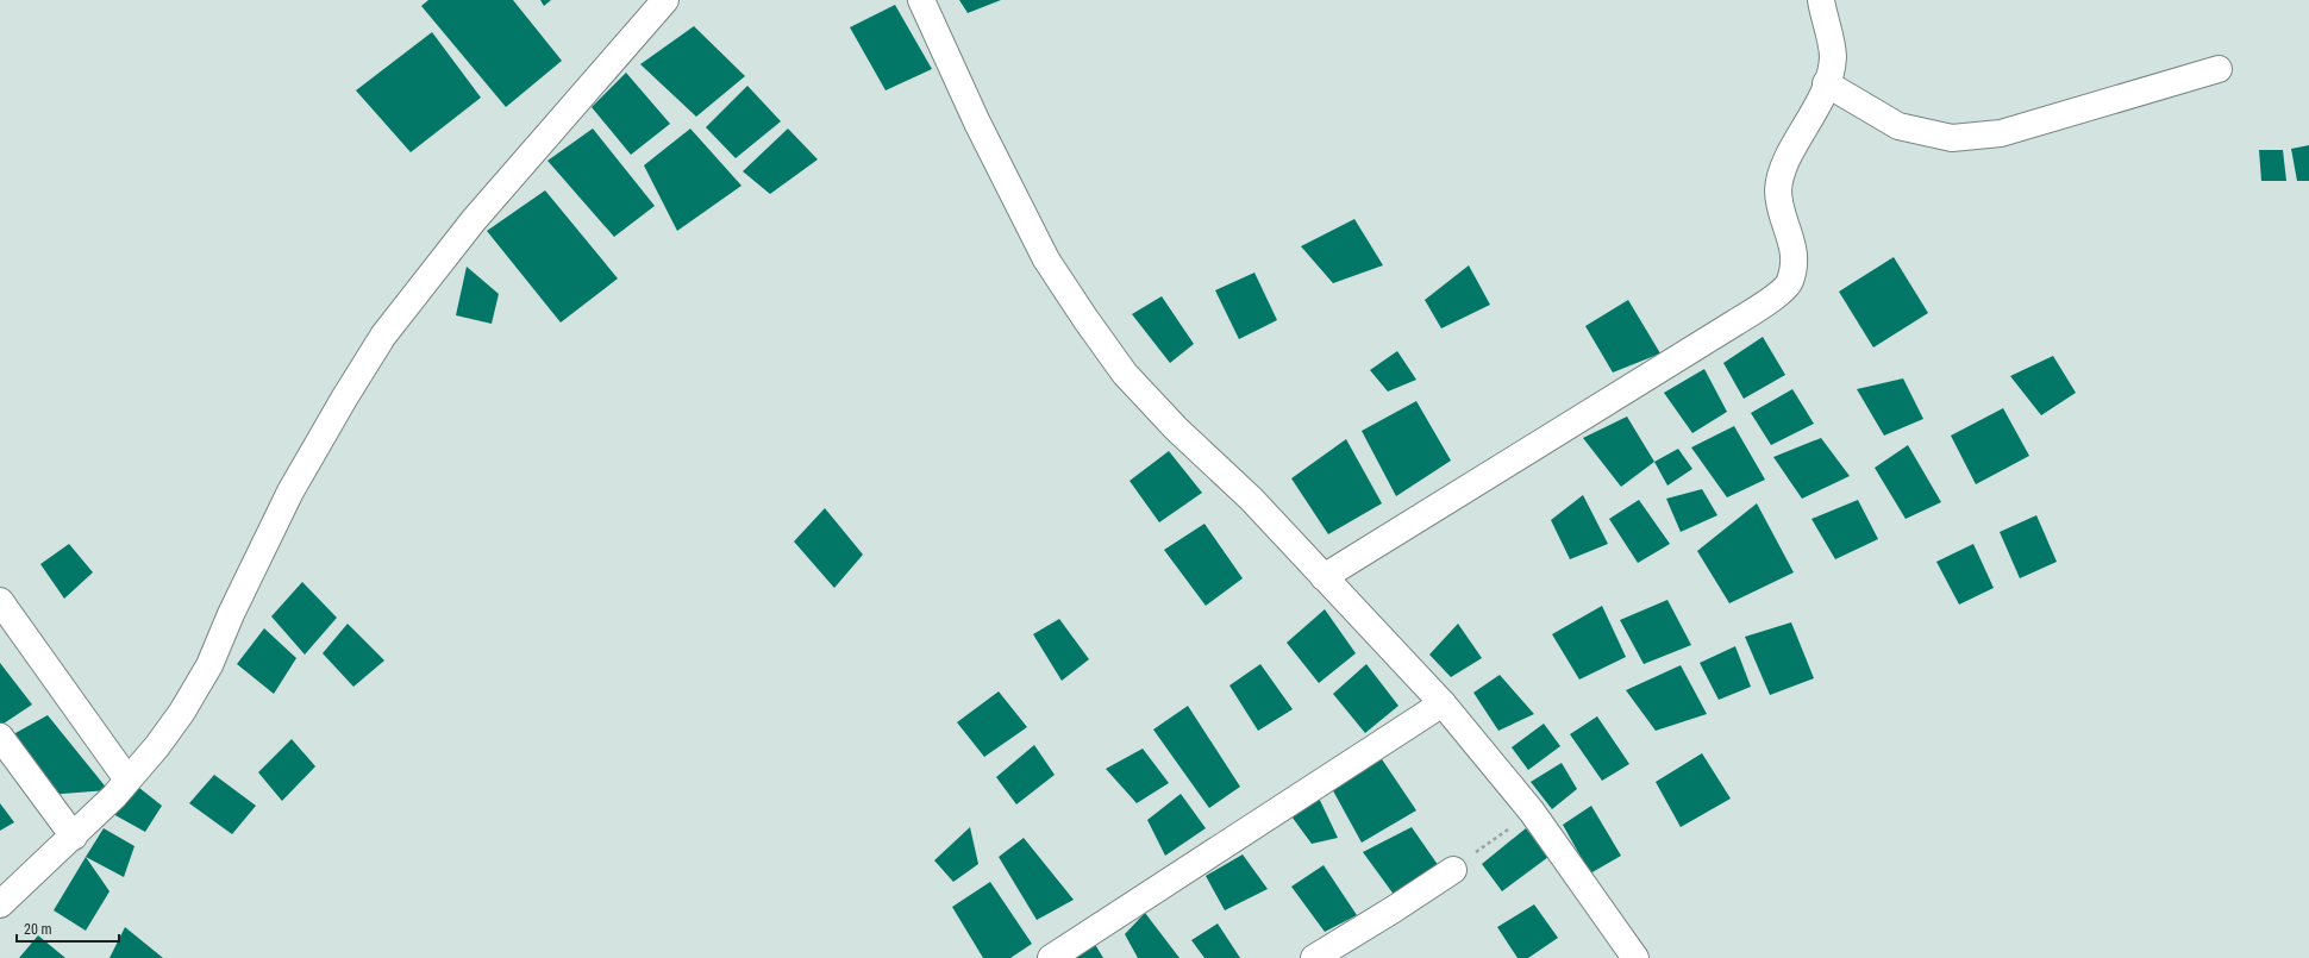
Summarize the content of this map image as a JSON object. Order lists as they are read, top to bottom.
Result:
{
  "scale_bar": "20 m"
}
